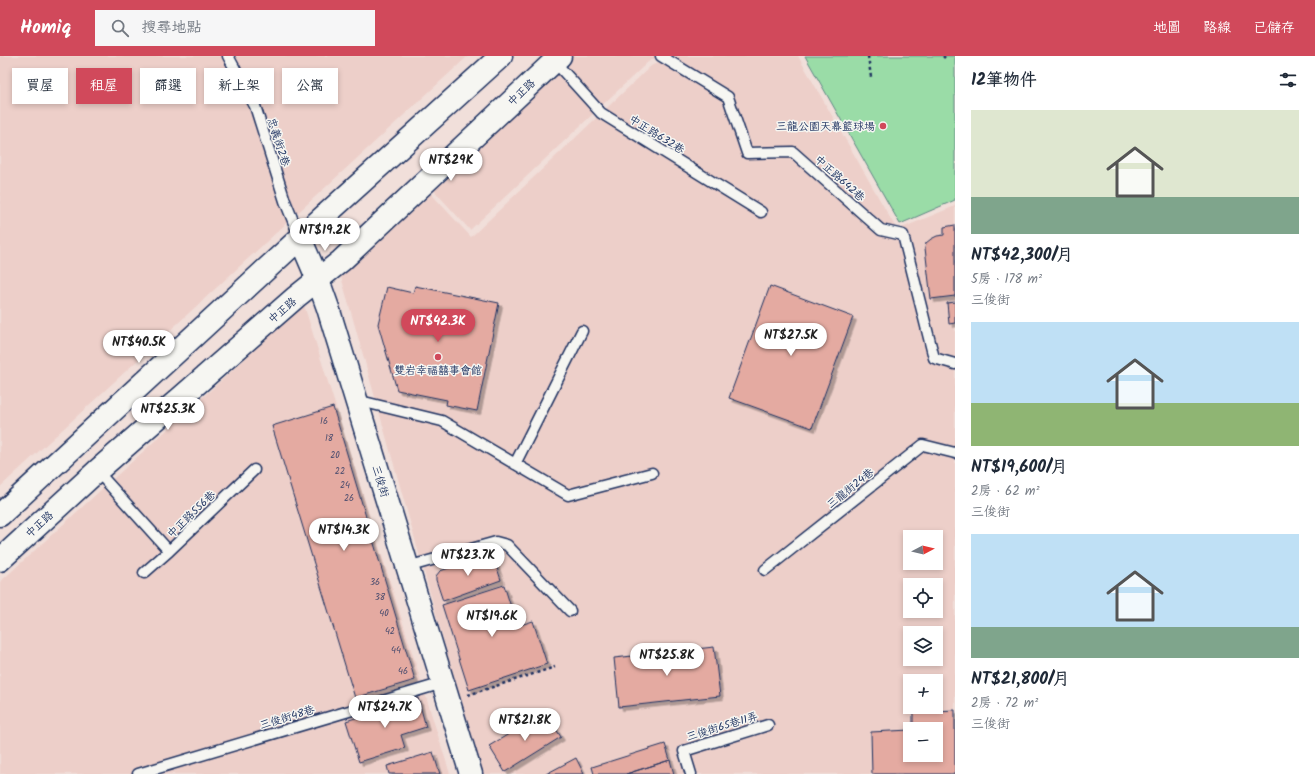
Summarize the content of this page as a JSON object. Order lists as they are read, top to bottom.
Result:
{
  "streets": {
    "main road": ["中正路", "三俊街"],
    "lane": [
      "中正路632巷",
      "忠義街2巷",
      "中正路642巷",
      "三龍街24巷",
      "中正路556巷",
      "三俊街48巷",
      "三俊街65巷11弄"
    ]
  },
  "crossings": [
    ["中正路", "中正路632巷"],
    ["中正路", "三俊街"],
    ["中正路", "中正路556巷"],
    ["忠義街2巷", "三俊街"],
    ["三俊街", "三俊街48巷"]
  ],
  "places": ["三龍公園天幕籃球場", "雙岩幸福囍事會館"],
  "house_numbers": [
    "16",
    "18",
    "20",
    "22",
    "24",
    "26",
    "36",
    "38",
    "40",
    "42",
    "44",
    "46"
  ],
  "north": "right",
  "page": {
    "header": "Homiq",
    "search": "搜尋地點",
    "nav": ["地圖", "路線", "已儲存"],
    "heading": "12筆物件",
    "chip": [
      "買屋",
      "租屋",
      "篩選",
      "新上架",
      "公寓"
    ],
    "list": [
      {
        "name": "NT$42,300/月",
        "note": "5房 · 178 m² · 三俊街"
      },
      {
        "name": "NT$19,600/月",
        "note": "2房 · 62 m² · 三俊街"
      },
      {
        "name": "NT$21,800/月",
        "note": "2房 · 72 m² · 三俊街"
      }
    ],
    "price": [
      "NT$29K",
      "NT$19.2K",
      "NT$42.3K",
      "NT$27.5K",
      "NT$40.5K",
      "NT$25.3K",
      "NT$14.3K",
      "NT$23.7K",
      "NT$19.6K",
      "NT$25.8K",
      "NT$24.7K",
      "NT$21.8K"
    ],
    "map_buttons": ["+", "−"]
  }
}
